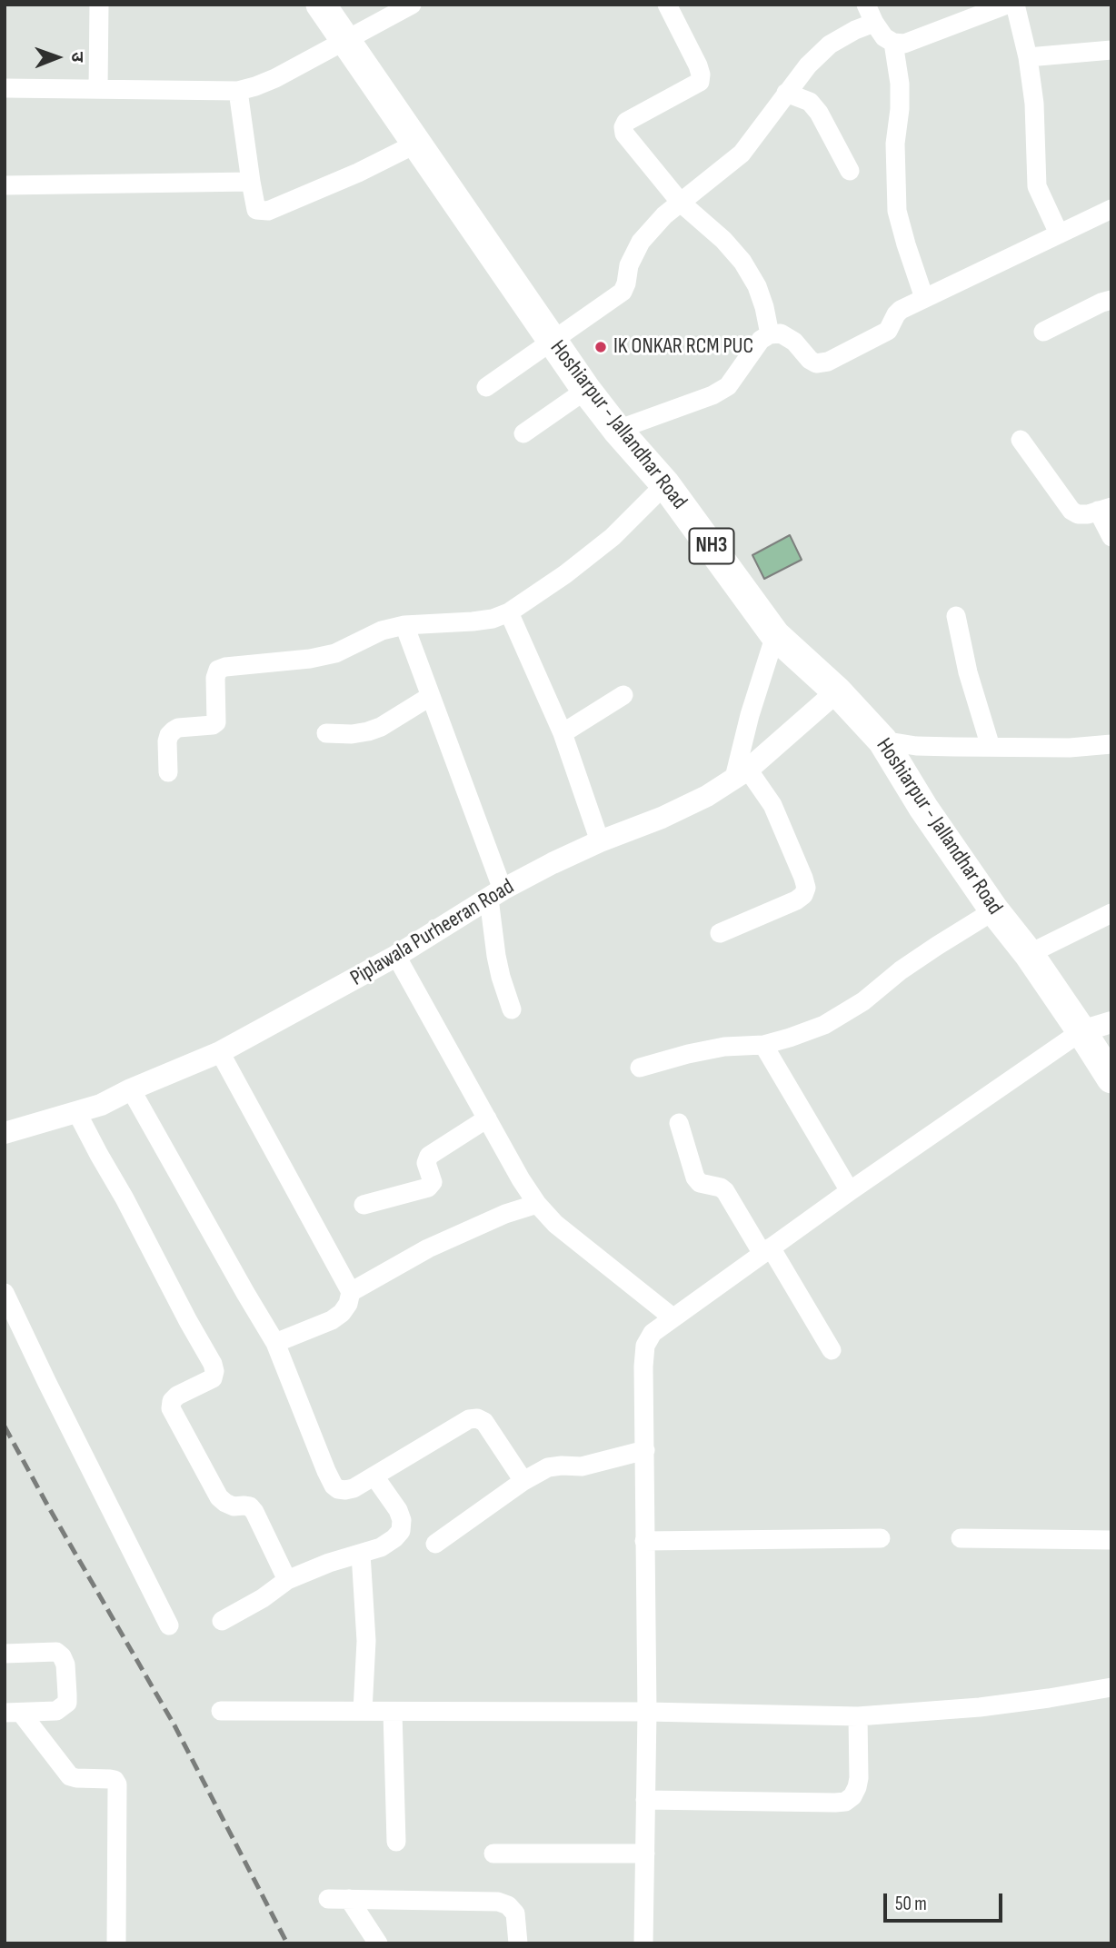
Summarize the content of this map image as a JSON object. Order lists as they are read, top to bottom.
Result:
{
  "streets": {
    "highway": ["Hoshiarpur - Jallandhar Road", "NH3"],
    "street": ["Piplawala Purheeran Road"]
  },
  "crossings": [
    ["Hoshiarpur - Jallandhar Road", "Piplawala Purheeran Road"]
  ],
  "places": ["IK ONKAR RCM PUC"],
  "scale_bar": "50 m",
  "north": "right"
}
